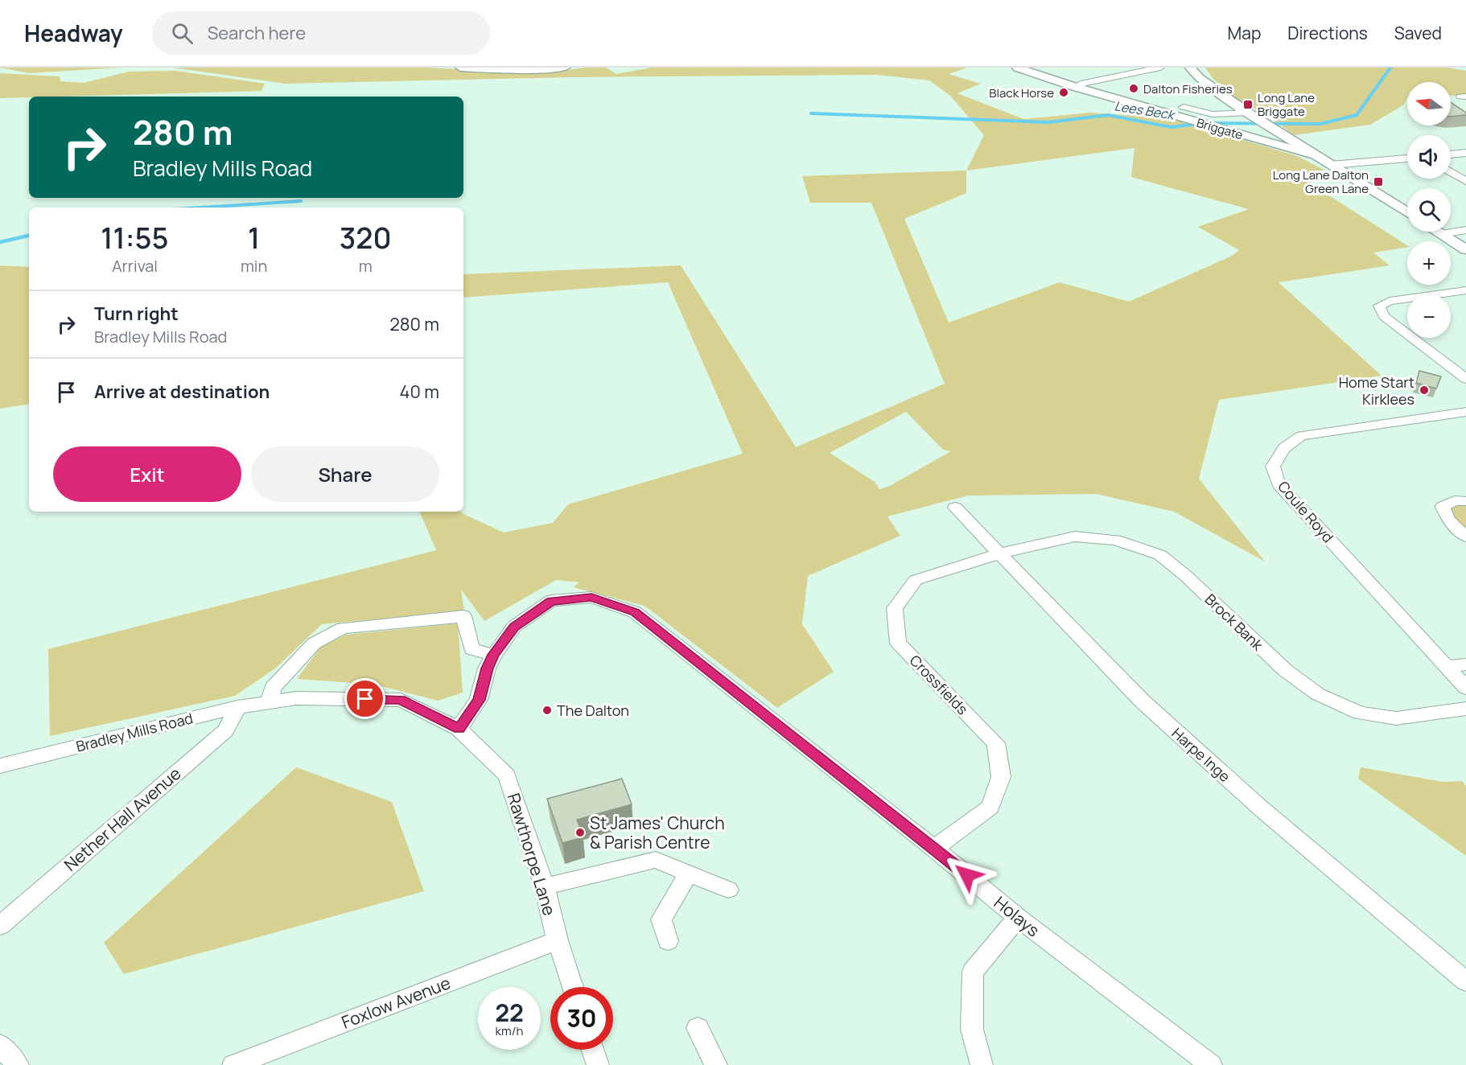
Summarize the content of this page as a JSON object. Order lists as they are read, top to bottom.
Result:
{
  "streets": {
    "street": [
      "Briggate",
      "Coule Royd",
      "Brock Bank",
      "Crossfields",
      "Bradley Mills Road",
      "Harpe Inge",
      "Nether Hall Avenue",
      "Rawthorpe Lane",
      "Holays",
      "Foxlow Avenue"
    ]
  },
  "crossings": [
    ["Brock Bank", "Crossfields"],
    ["Brock Bank", "Harpe Inge"],
    ["Crossfields", "Harpe Inge"],
    ["Crossfields", "Holays"],
    ["Bradley Mills Road", "Nether Hall Avenue"],
    ["Bradley Mills Road", "Rawthorpe Lane"],
    ["Bradley Mills Road", "Holays"],
    ["Rawthorpe Lane", "Holays"],
    ["Rawthorpe Lane", "Foxlow Avenue"]
  ],
  "water": ["Lees Beck"],
  "places": {
    "other": [
      "Dalton Fisheries",
      "Black Horse",
      "Home Start Kirklees",
      "The Dalton",
      "St James' Church & Parish Centre"
    ],
    "transit": ["Long Lane Briggate", "Long Lane Dalton Green Lane"]
  },
  "north": "left",
  "page": {
    "header": "Headway",
    "search": "Search here",
    "nav": ["Map", "Directions", "Saved"],
    "map_buttons": ["+", "−"],
    "turn": ["280 m", "Bradley Mills Road"],
    "eta": [
      "11:55",
      "Arrival",
      "1",
      "min",
      "320",
      "m"
    ],
    "list": [
      {
        "name": "Turn right",
        "note": "Bradley Mills Road",
        "value": "280 m"
      },
      {
        "name": "Arrive at destination",
        "value": "40 m"
      }
    ],
    "buttons": ["Exit", "Share"],
    "speed": "22 km/h",
    "limit": "30"
  }
}
